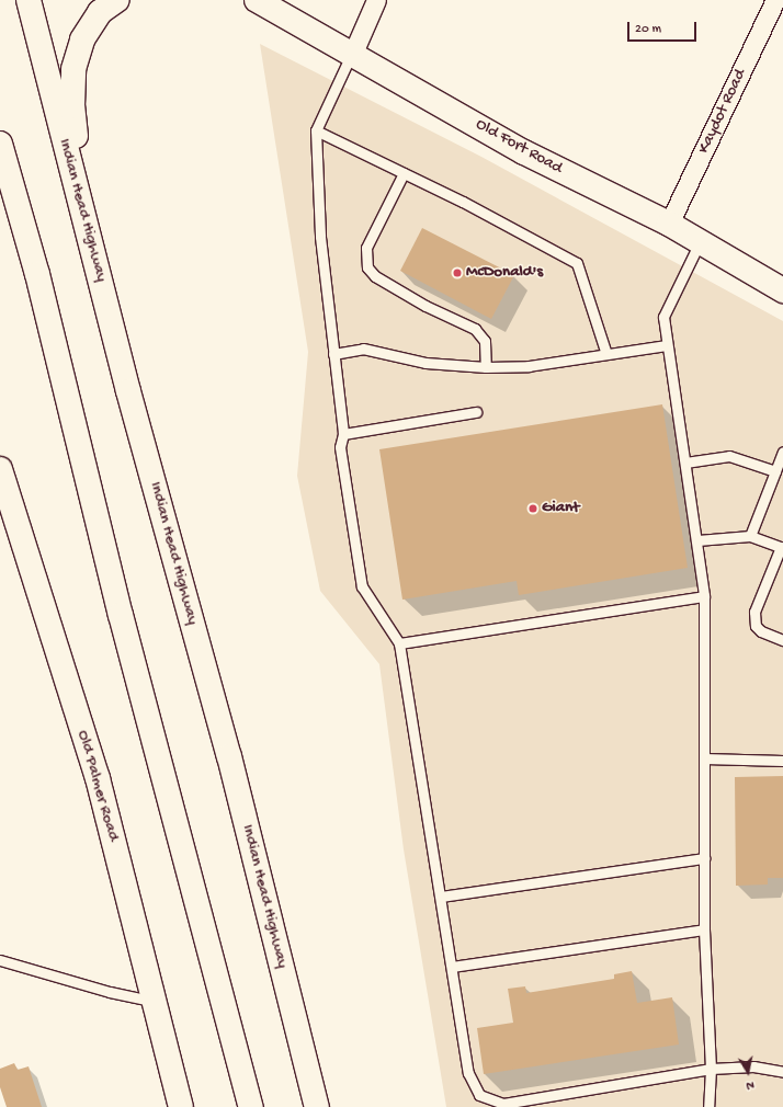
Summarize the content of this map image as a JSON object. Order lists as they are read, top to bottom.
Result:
{
  "streets": {
    "main road": ["Old Fort Road", "Indian Head Highway", "Old Palmer Road"],
    "street": ["Kaydot Road"]
  },
  "crossings": [
    ["Kaydot Road", "Old Fort Road"]
  ],
  "places": ["McDonald's", "Giant"],
  "scale_bar": "20 m",
  "north": "bottom"
}
